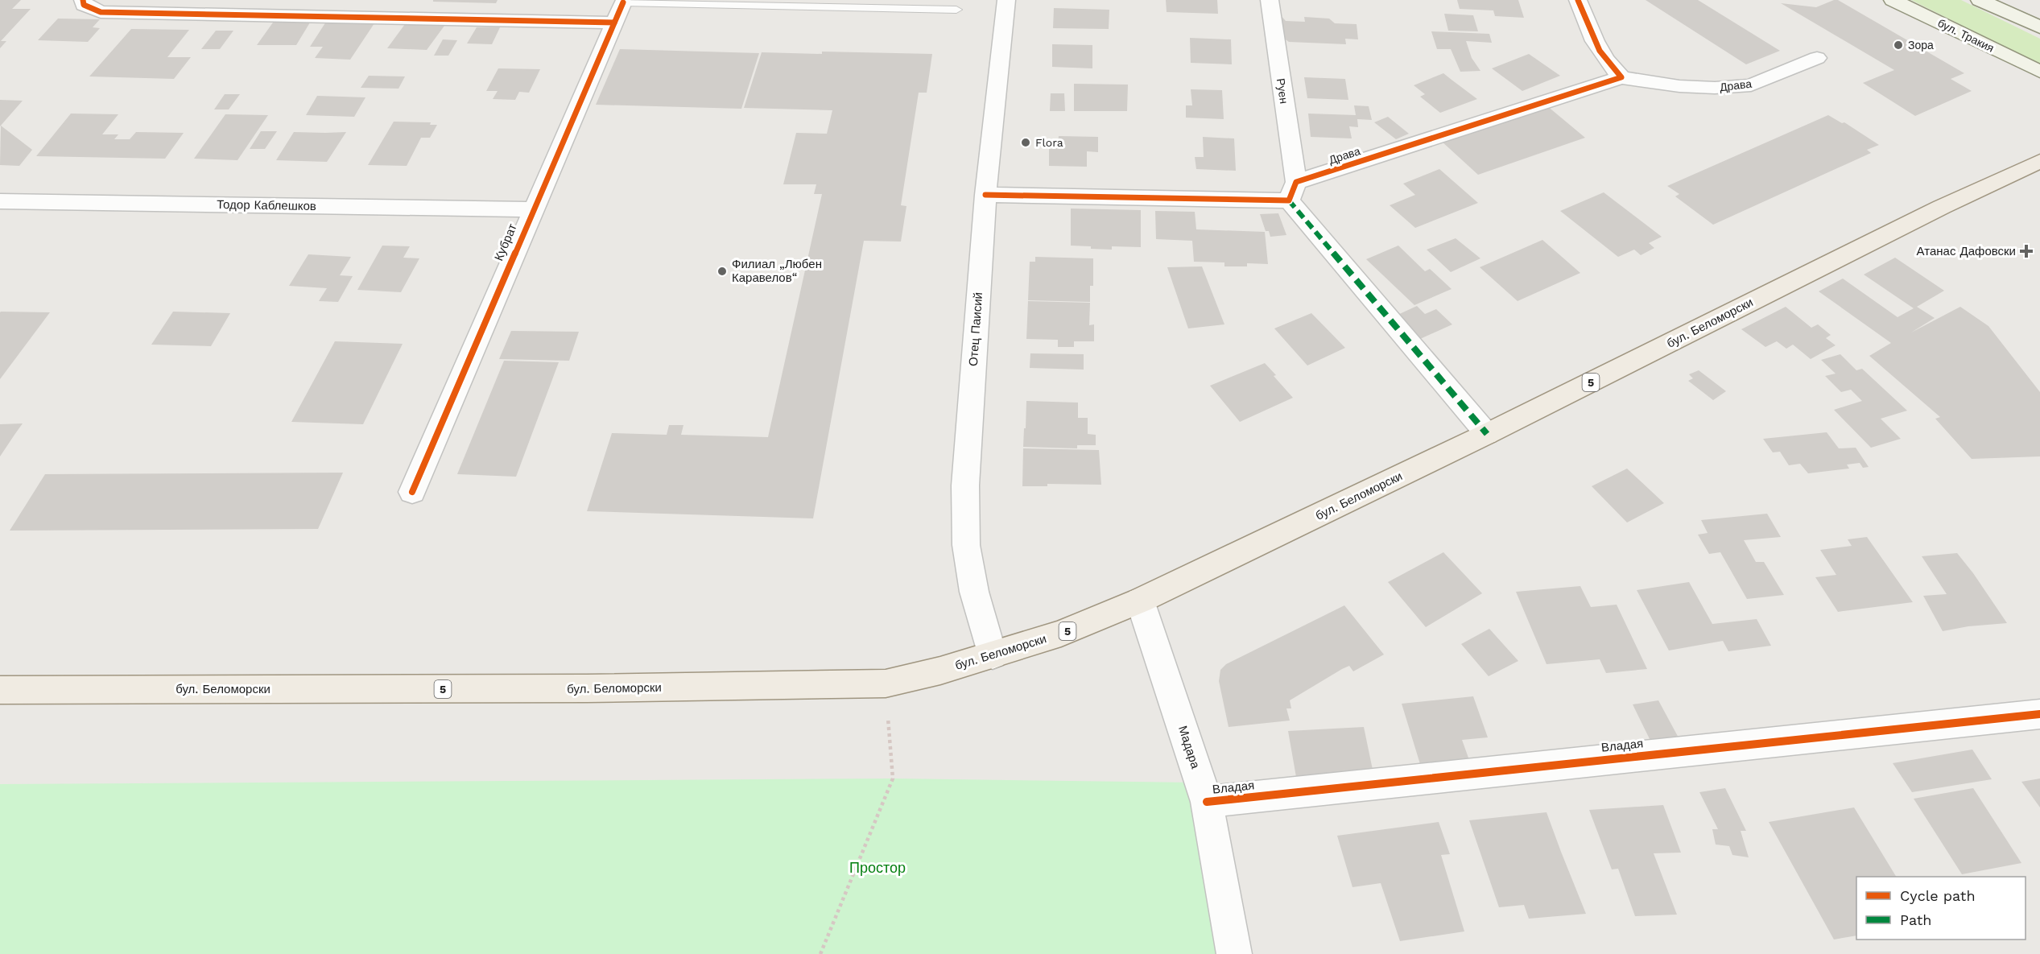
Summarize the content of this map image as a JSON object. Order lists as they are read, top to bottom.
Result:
{
  "streets": {
    "main road": ["бул. Тракия", "бул. Беломорски", "5"],
    "street": [
      "Драва",
      "Руен",
      "Тодор Каблешков",
      "Кубрат",
      "Отец Паисий",
      "Владая",
      "Мадара"
    ]
  },
  "crossings": [
    ["Драва", "Руен"],
    ["Драва", "Отец Паисий"],
    ["Тодор Каблешков", "Кубрат"],
    ["бул. Беломорски", "Отец Паисий"],
    ["бул. Беломорски", "Мадара"],
    ["Владая", "Мадара"]
  ],
  "parks": ["Простор"],
  "places": {
    "other": ["Зора", "Flora", "Филиал „Любен Каравелов“"],
    "health": ["Атанас Дафовски"]
  },
  "legend": ["Cycle path", "Path"]
}
